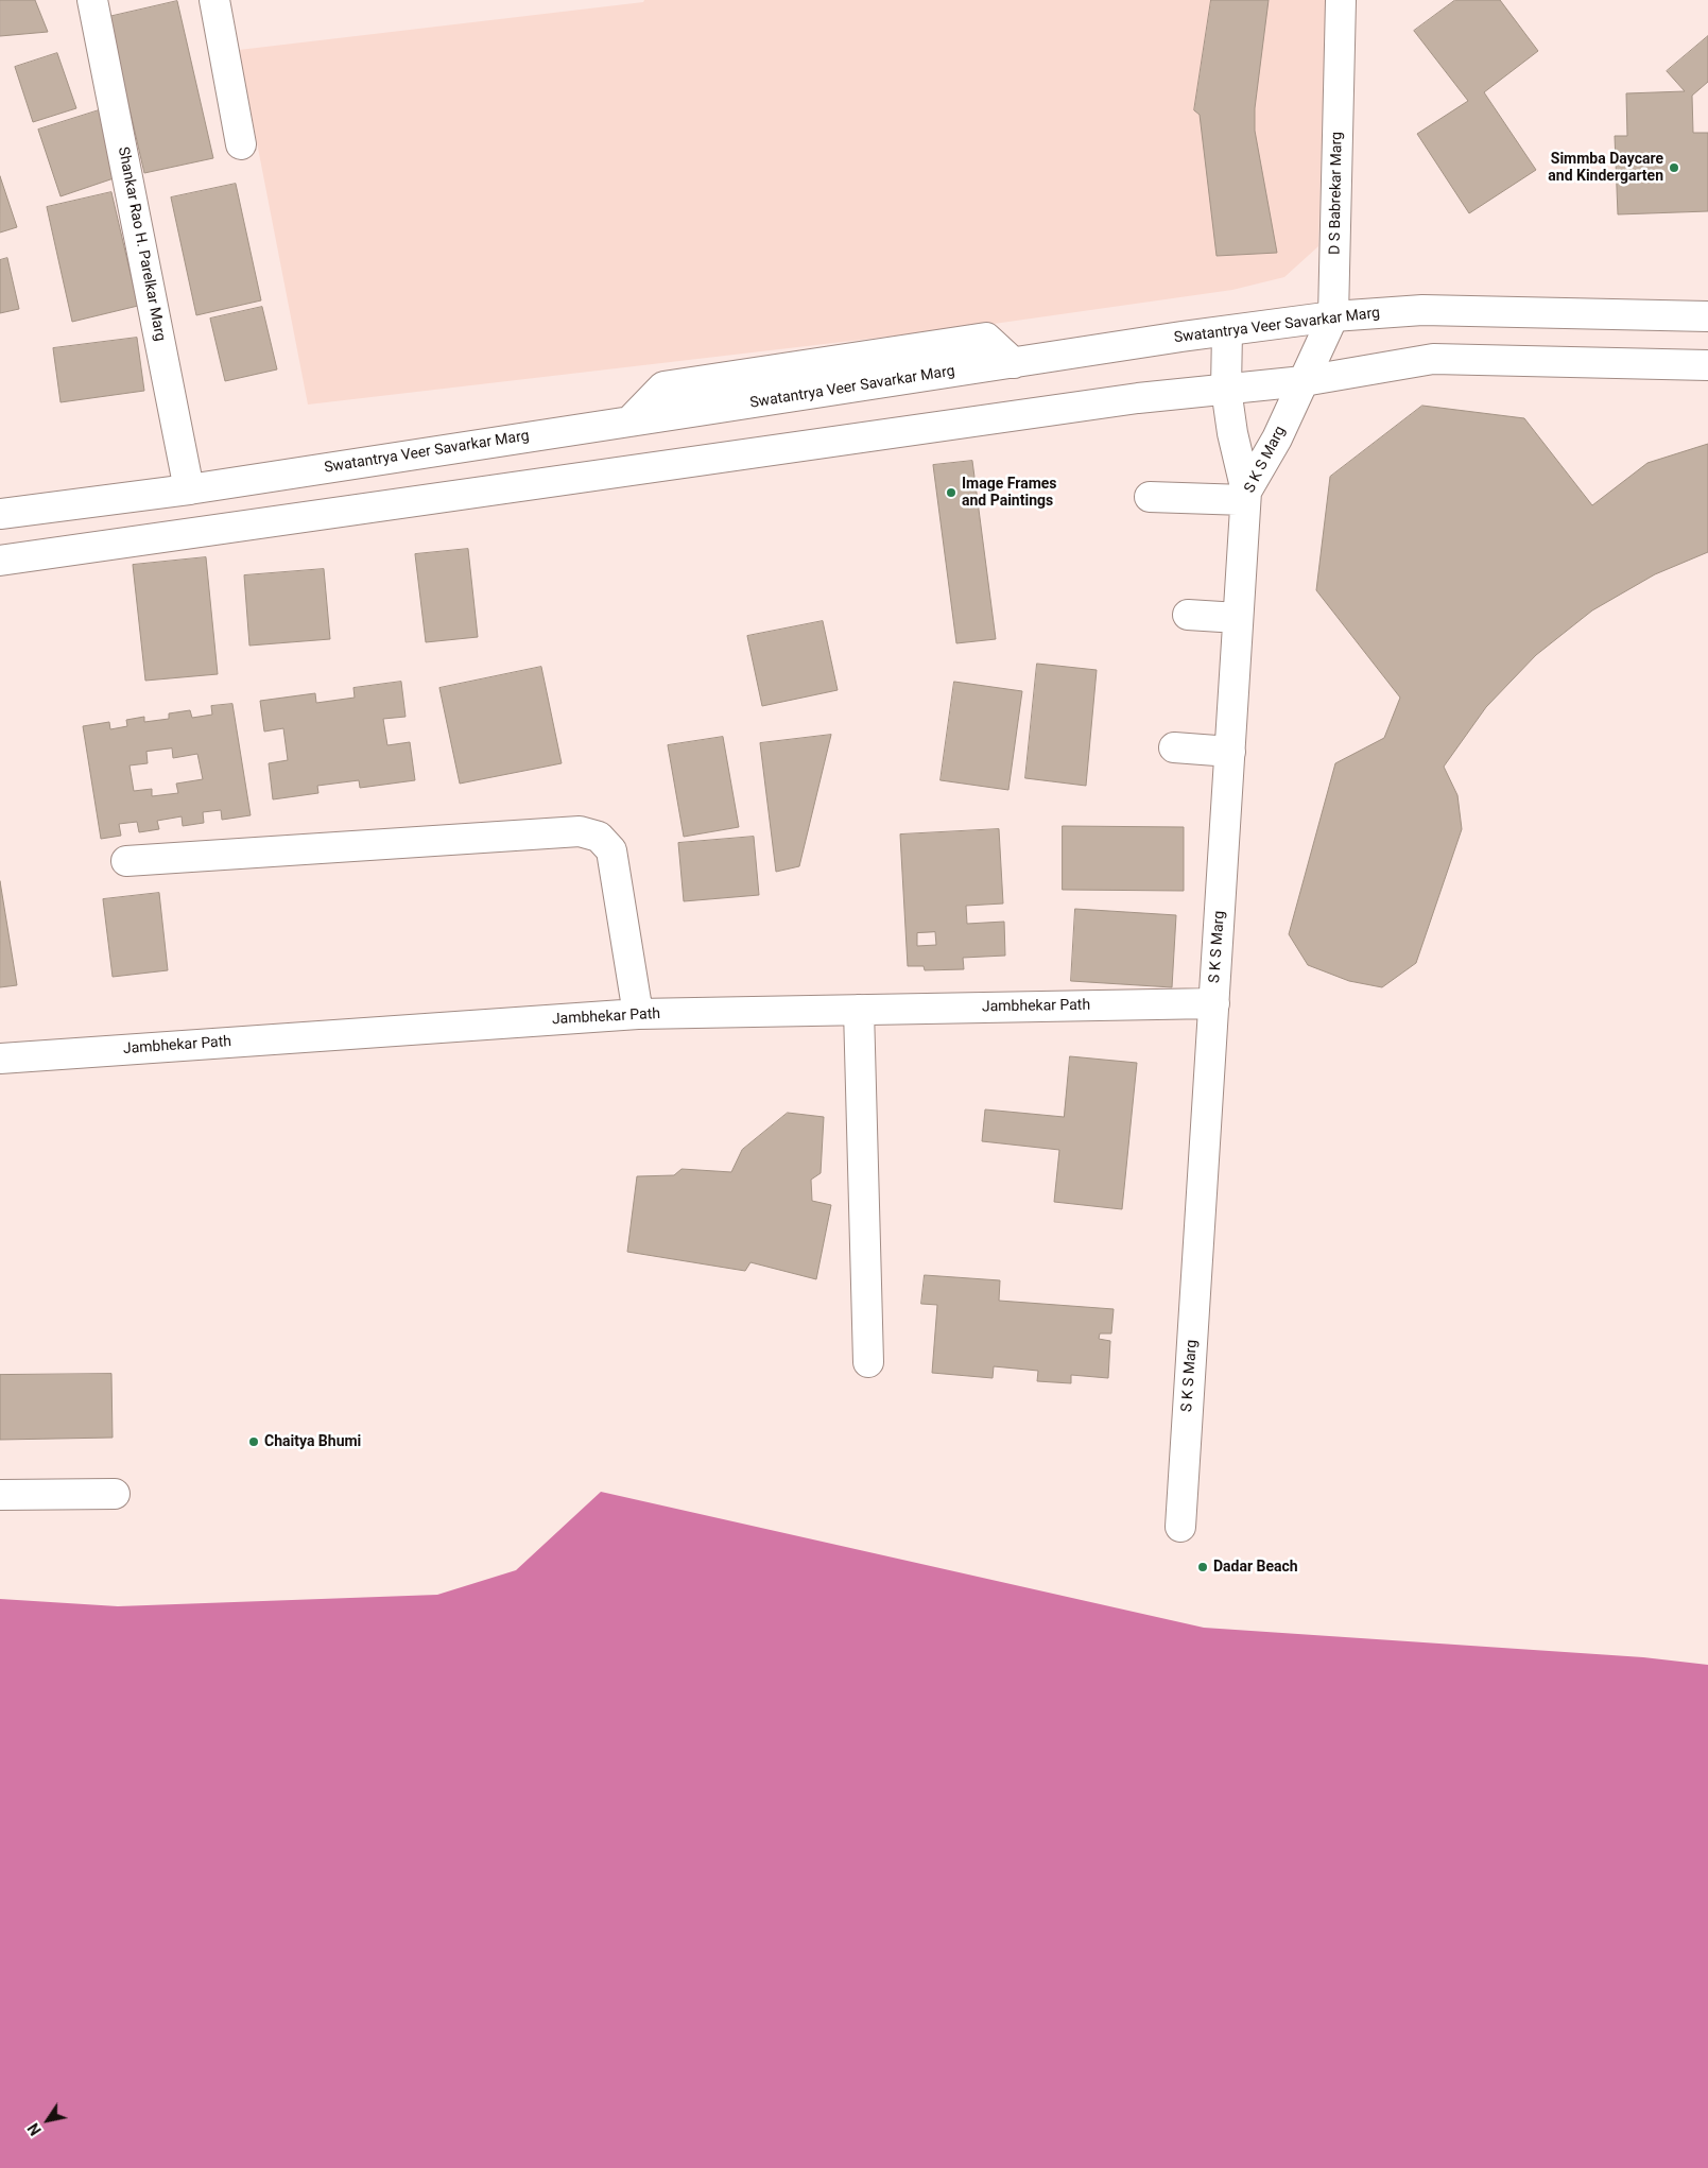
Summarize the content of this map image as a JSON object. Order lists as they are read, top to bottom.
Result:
{
  "streets": {
    "street": [
      "D S Babrekar Marg",
      "Shankar Rao H. Parelkar Marg",
      "Swatantrya Veer Savarkar Marg",
      "S K S Marg",
      "Jambhekar Path"
    ]
  },
  "crossings": [
    ["D S Babrekar Marg", "Swatantrya Veer Savarkar Marg"],
    ["D S Babrekar Marg", "S K S Marg"],
    ["Shankar Rao H. Parelkar Marg", "Swatantrya Veer Savarkar Marg"],
    ["S K S Marg", "Jambhekar Path"]
  ],
  "places": [
    "Simmba Daycare and Kindergarten",
    "Image Frames and Paintings",
    "Chaitya Bhumi",
    "Dadar Beach"
  ],
  "north": "bottom left"
}
